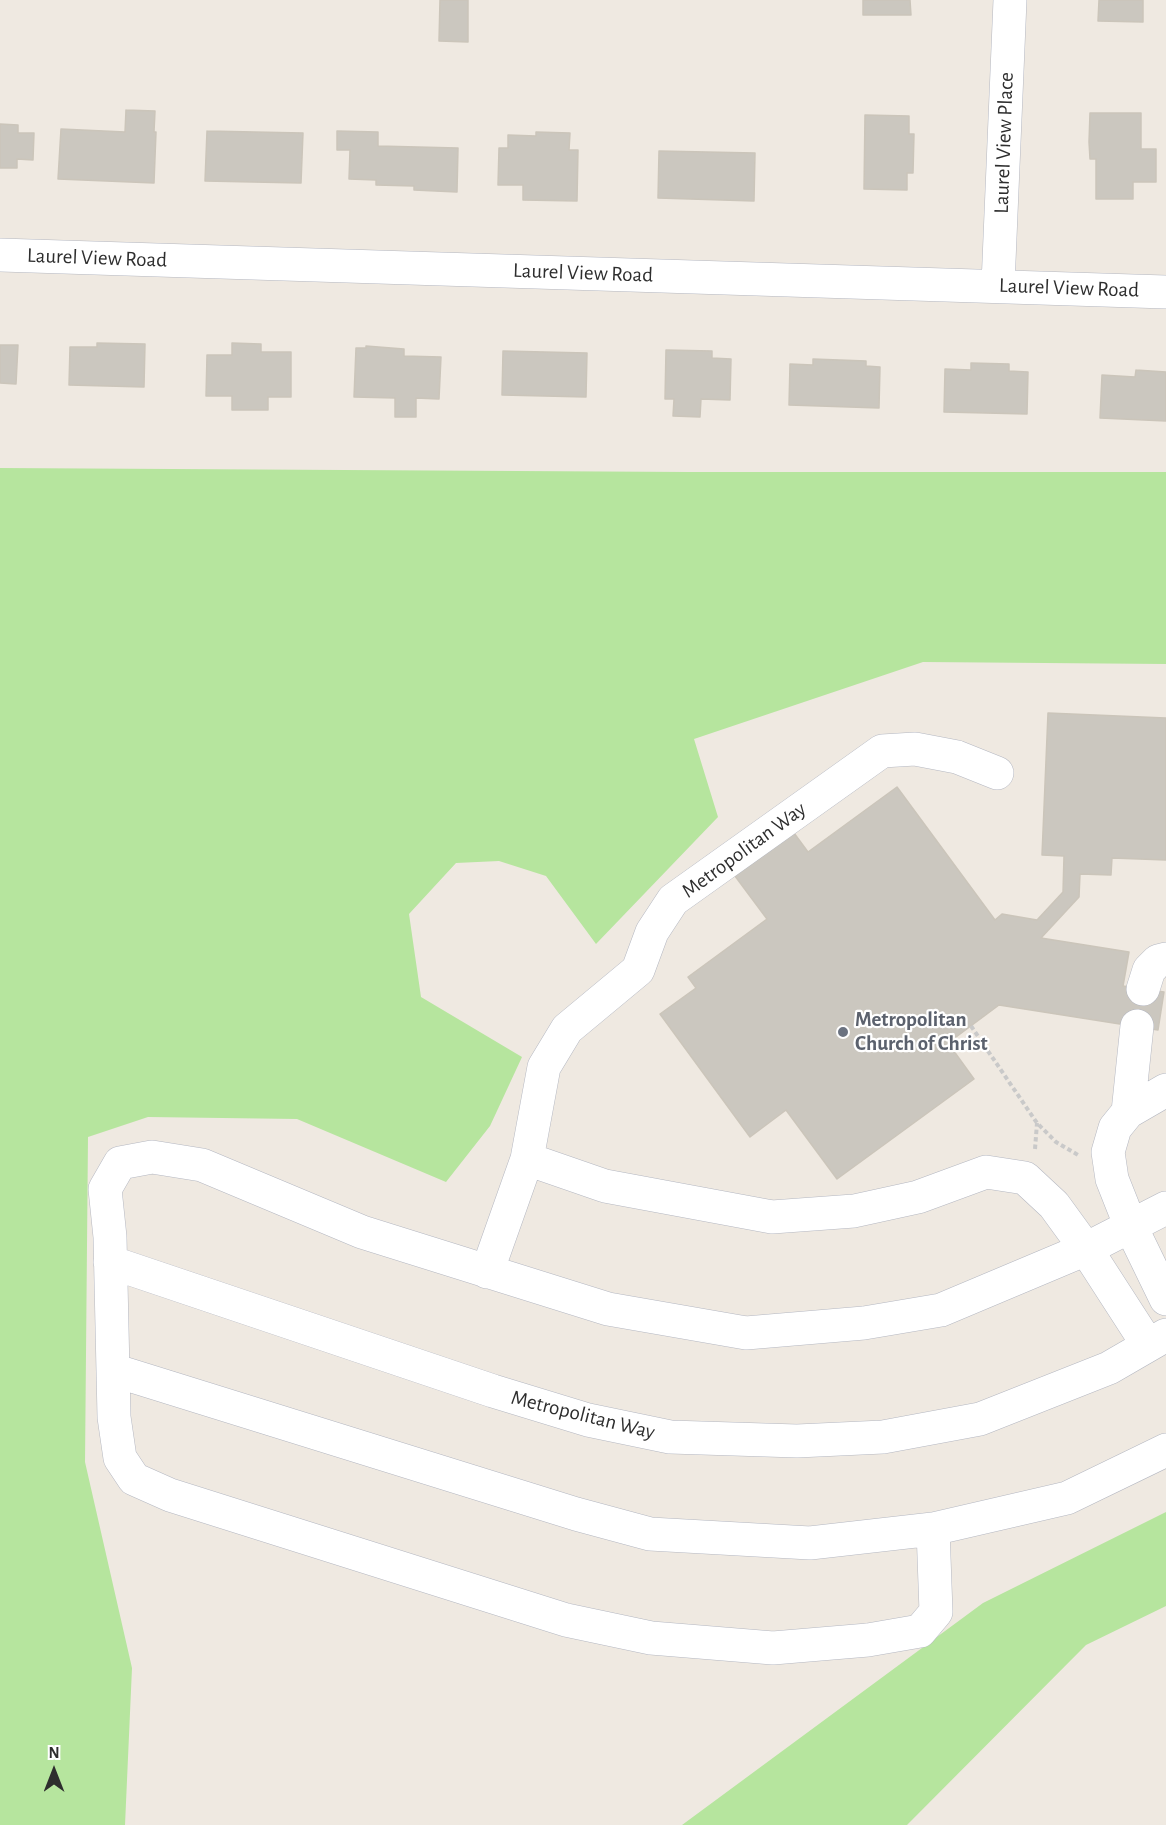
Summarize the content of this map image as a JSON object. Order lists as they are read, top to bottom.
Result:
{
  "streets": {
    "street": ["Laurel View Place", "Laurel View Road", "Metropolitan Way"]
  },
  "crossings": [
    ["Laurel View Place", "Laurel View Road"]
  ],
  "places": ["Metropolitan Church of Christ"],
  "north": "top"
}
